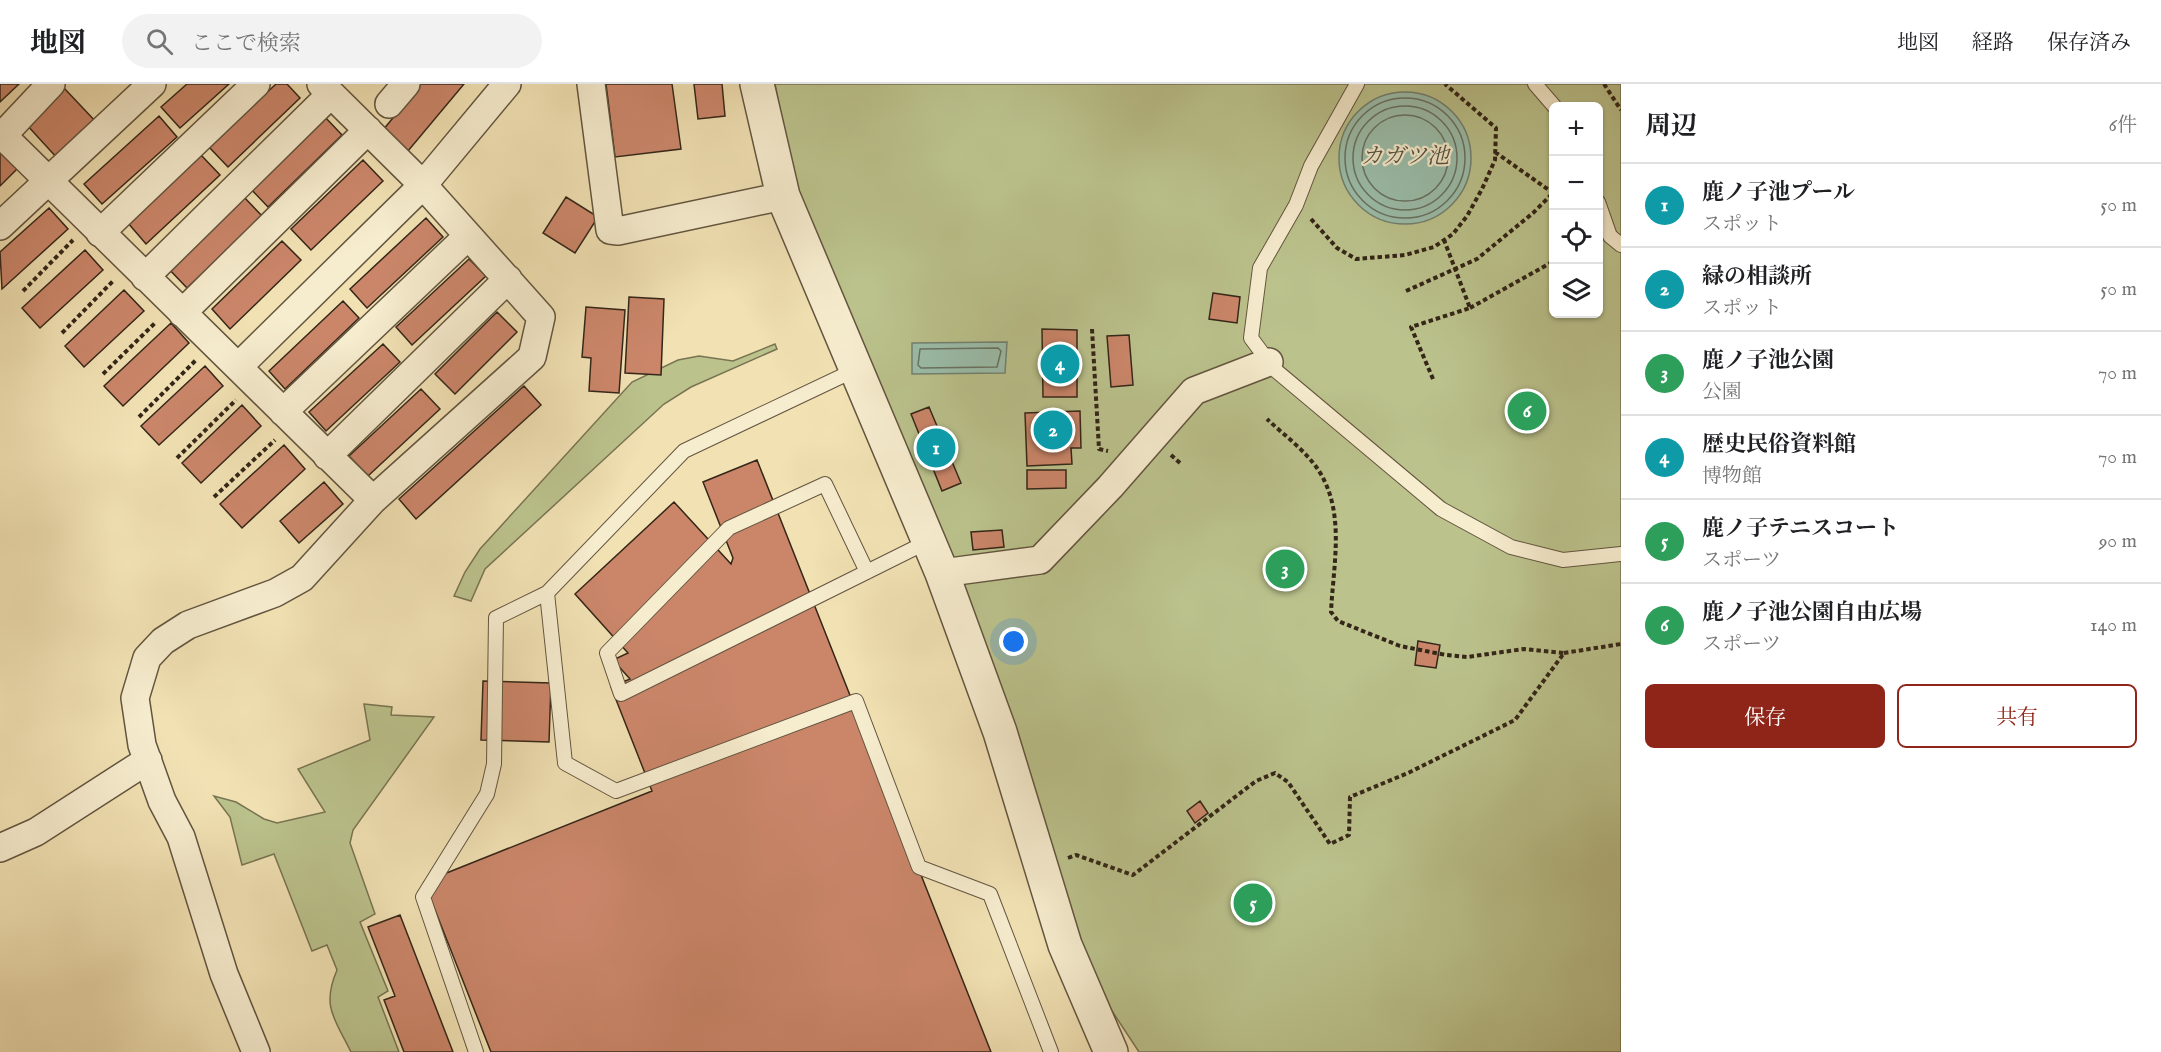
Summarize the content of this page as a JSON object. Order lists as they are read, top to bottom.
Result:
{
  "water": ["カガツ池"],
  "page": {
    "header": "地図",
    "search": "ここで検索",
    "nav": ["地図", "経路", "保存済み"],
    "heading": ["周辺", "6件"],
    "map_buttons": ["+", "−"],
    "list": [
      {
        "mark": "1",
        "name": "鹿ノ子池プール",
        "note": "スポット",
        "value": "50 m"
      },
      {
        "mark": "2",
        "name": "緑の相談所",
        "note": "スポット",
        "value": "50 m"
      },
      {
        "mark": "3",
        "name": "鹿ノ子池公園",
        "note": "公園",
        "value": "70 m"
      },
      {
        "mark": "4",
        "name": "歴史民俗資料館",
        "note": "博物館",
        "value": "70 m"
      },
      {
        "mark": "5",
        "name": "鹿ノ子テニスコート",
        "note": "スポーツ",
        "value": "90 m"
      },
      {
        "mark": "6",
        "name": "鹿ノ子池公園自由広場",
        "note": "スポーツ",
        "value": "140 m"
      }
    ],
    "pins": [
      "4",
      "6",
      "2",
      "1",
      "3",
      "5"
    ],
    "buttons": ["保存", "共有"]
  }
}
